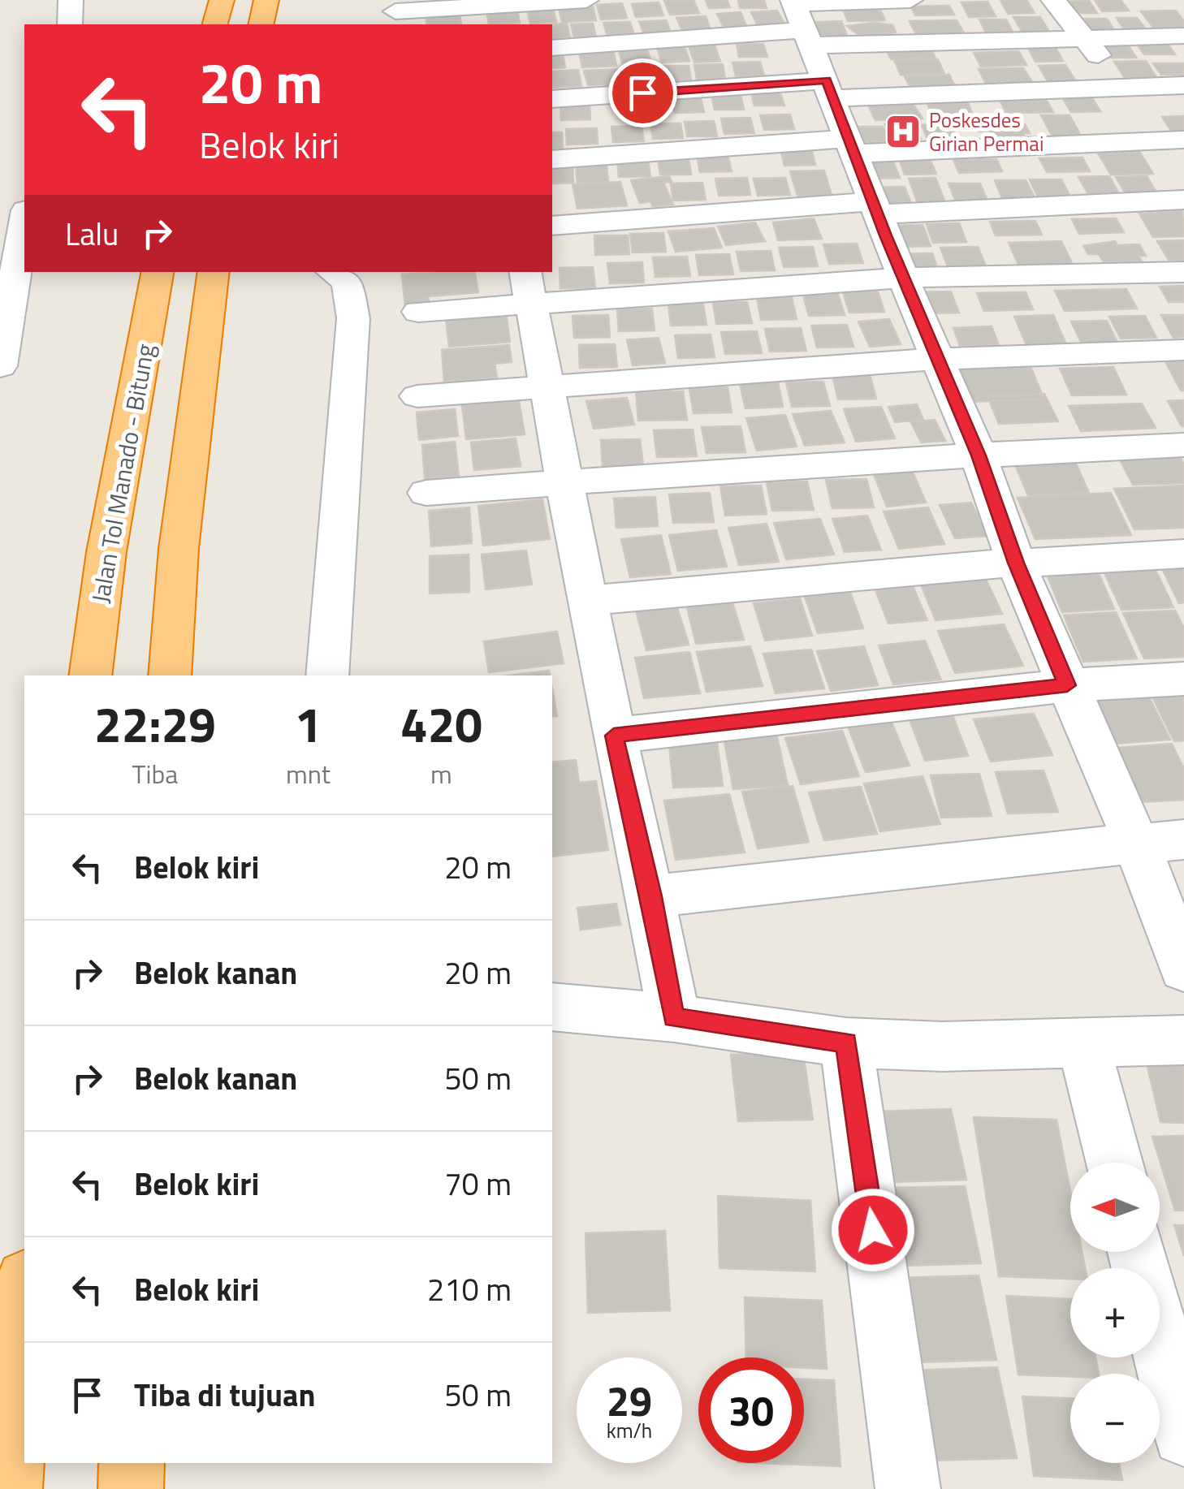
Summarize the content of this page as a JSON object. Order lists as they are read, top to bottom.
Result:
{
  "streets": {
    "highway": ["Jalan Tol Manado - Bitung"]
  },
  "places": {
    "hospital": ["Poskesdes Girian Permai"]
  },
  "north": "left",
  "page": {
    "turn": ["20 m", "Belok kiri"],
    "then": "Lalu",
    "eta": [
      "22:29",
      "Tiba",
      "1",
      "mnt",
      "420",
      "m"
    ],
    "list": [
      {
        "name": "Belok kiri",
        "value": "20 m"
      },
      {
        "name": "Belok kanan",
        "value": "20 m"
      },
      {
        "name": "Belok kanan",
        "value": "50 m"
      },
      {
        "name": "Belok kiri",
        "value": "70 m"
      },
      {
        "name": "Belok kiri",
        "value": "210 m"
      },
      {
        "name": "Tiba di tujuan",
        "value": "50 m"
      }
    ],
    "map_buttons": ["+", "−"],
    "speed": "29 km/h",
    "limit": "30"
  }
}
